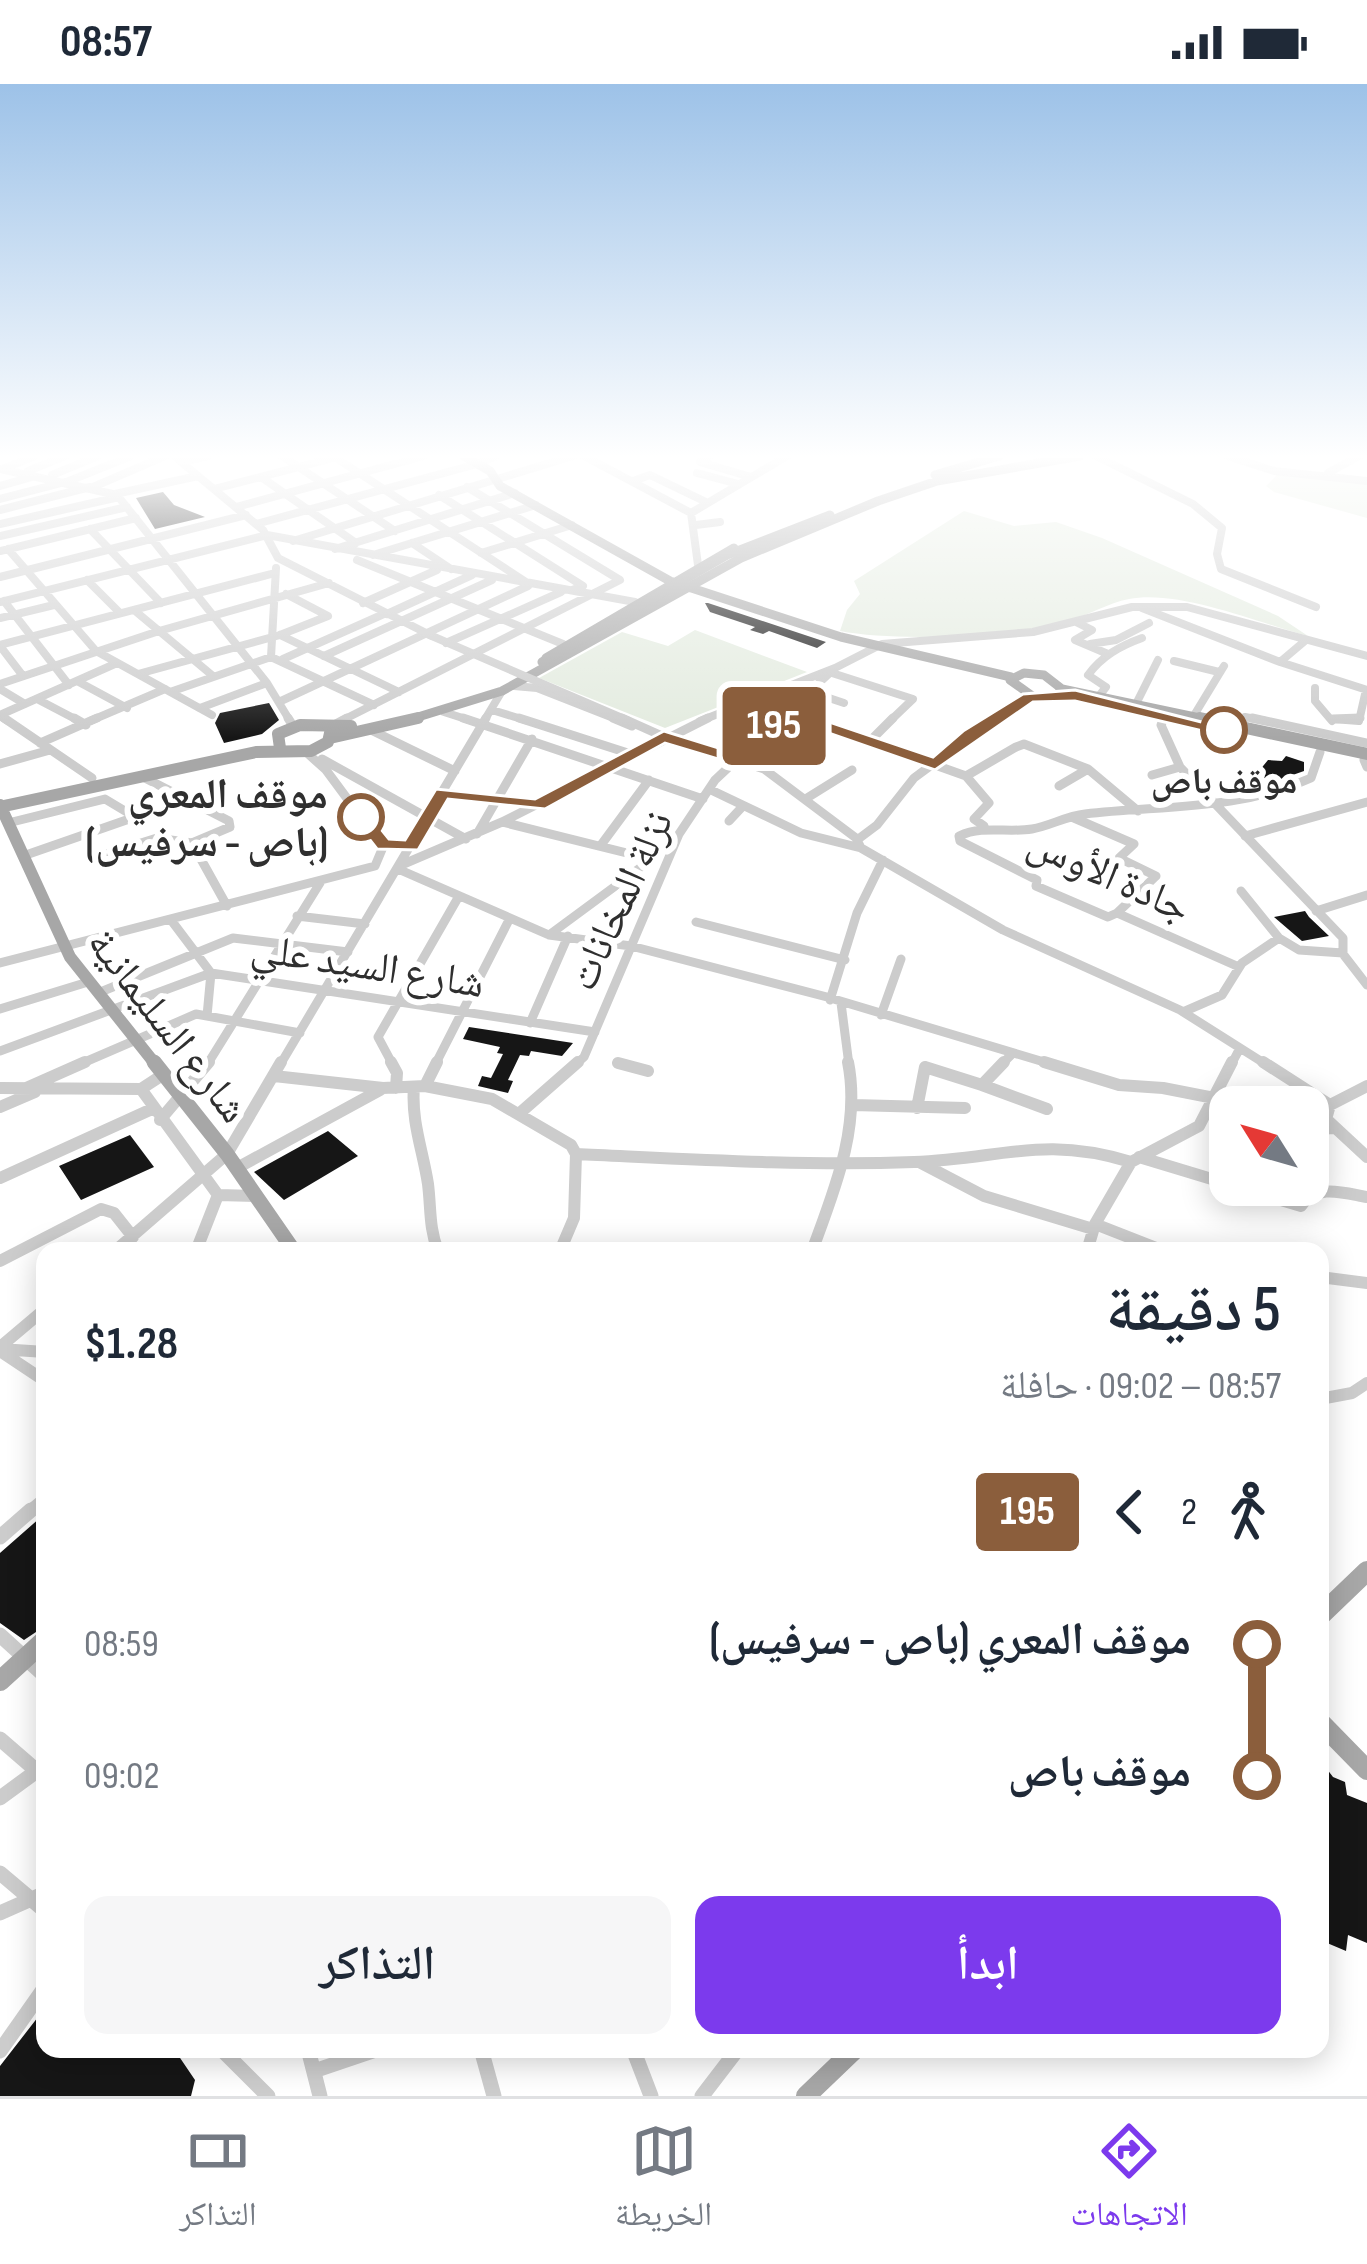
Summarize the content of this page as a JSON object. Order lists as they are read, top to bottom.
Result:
{
  "streets": {
    "main road": ["شارع السليمانية"],
    "street": ["جادة الأوس", "نزلة المخانات", "شارع السيد علي"]
  },
  "crossings": [
    ["نزلة المخانات", "شارع السيد علي"],
    ["شارع السيد علي", "شارع السليمانية"]
  ],
  "places": ["موقف باص", "موقف المعري (باص - سرفيس)"],
  "lines": ["bus line 195"],
  "north": "top left",
  "page": {
    "status": "08:57",
    "on_map": "195",
    "heading": ["5 دقيقة", "08:57 – 09:02 · حافلة", "$1.28"],
    "legs": ["2", "195"],
    "list": [
      {
        "name": "موقف المعري (باص - سرفيس)",
        "value": "08:59"
      },
      {
        "name": "موقف باص",
        "value": "09:02"
      }
    ],
    "buttons": ["ابدأ", "التذاكر"],
    "tabs": ["الاتجاهات", "الخريطة", "التذاكر"]
  }
}
